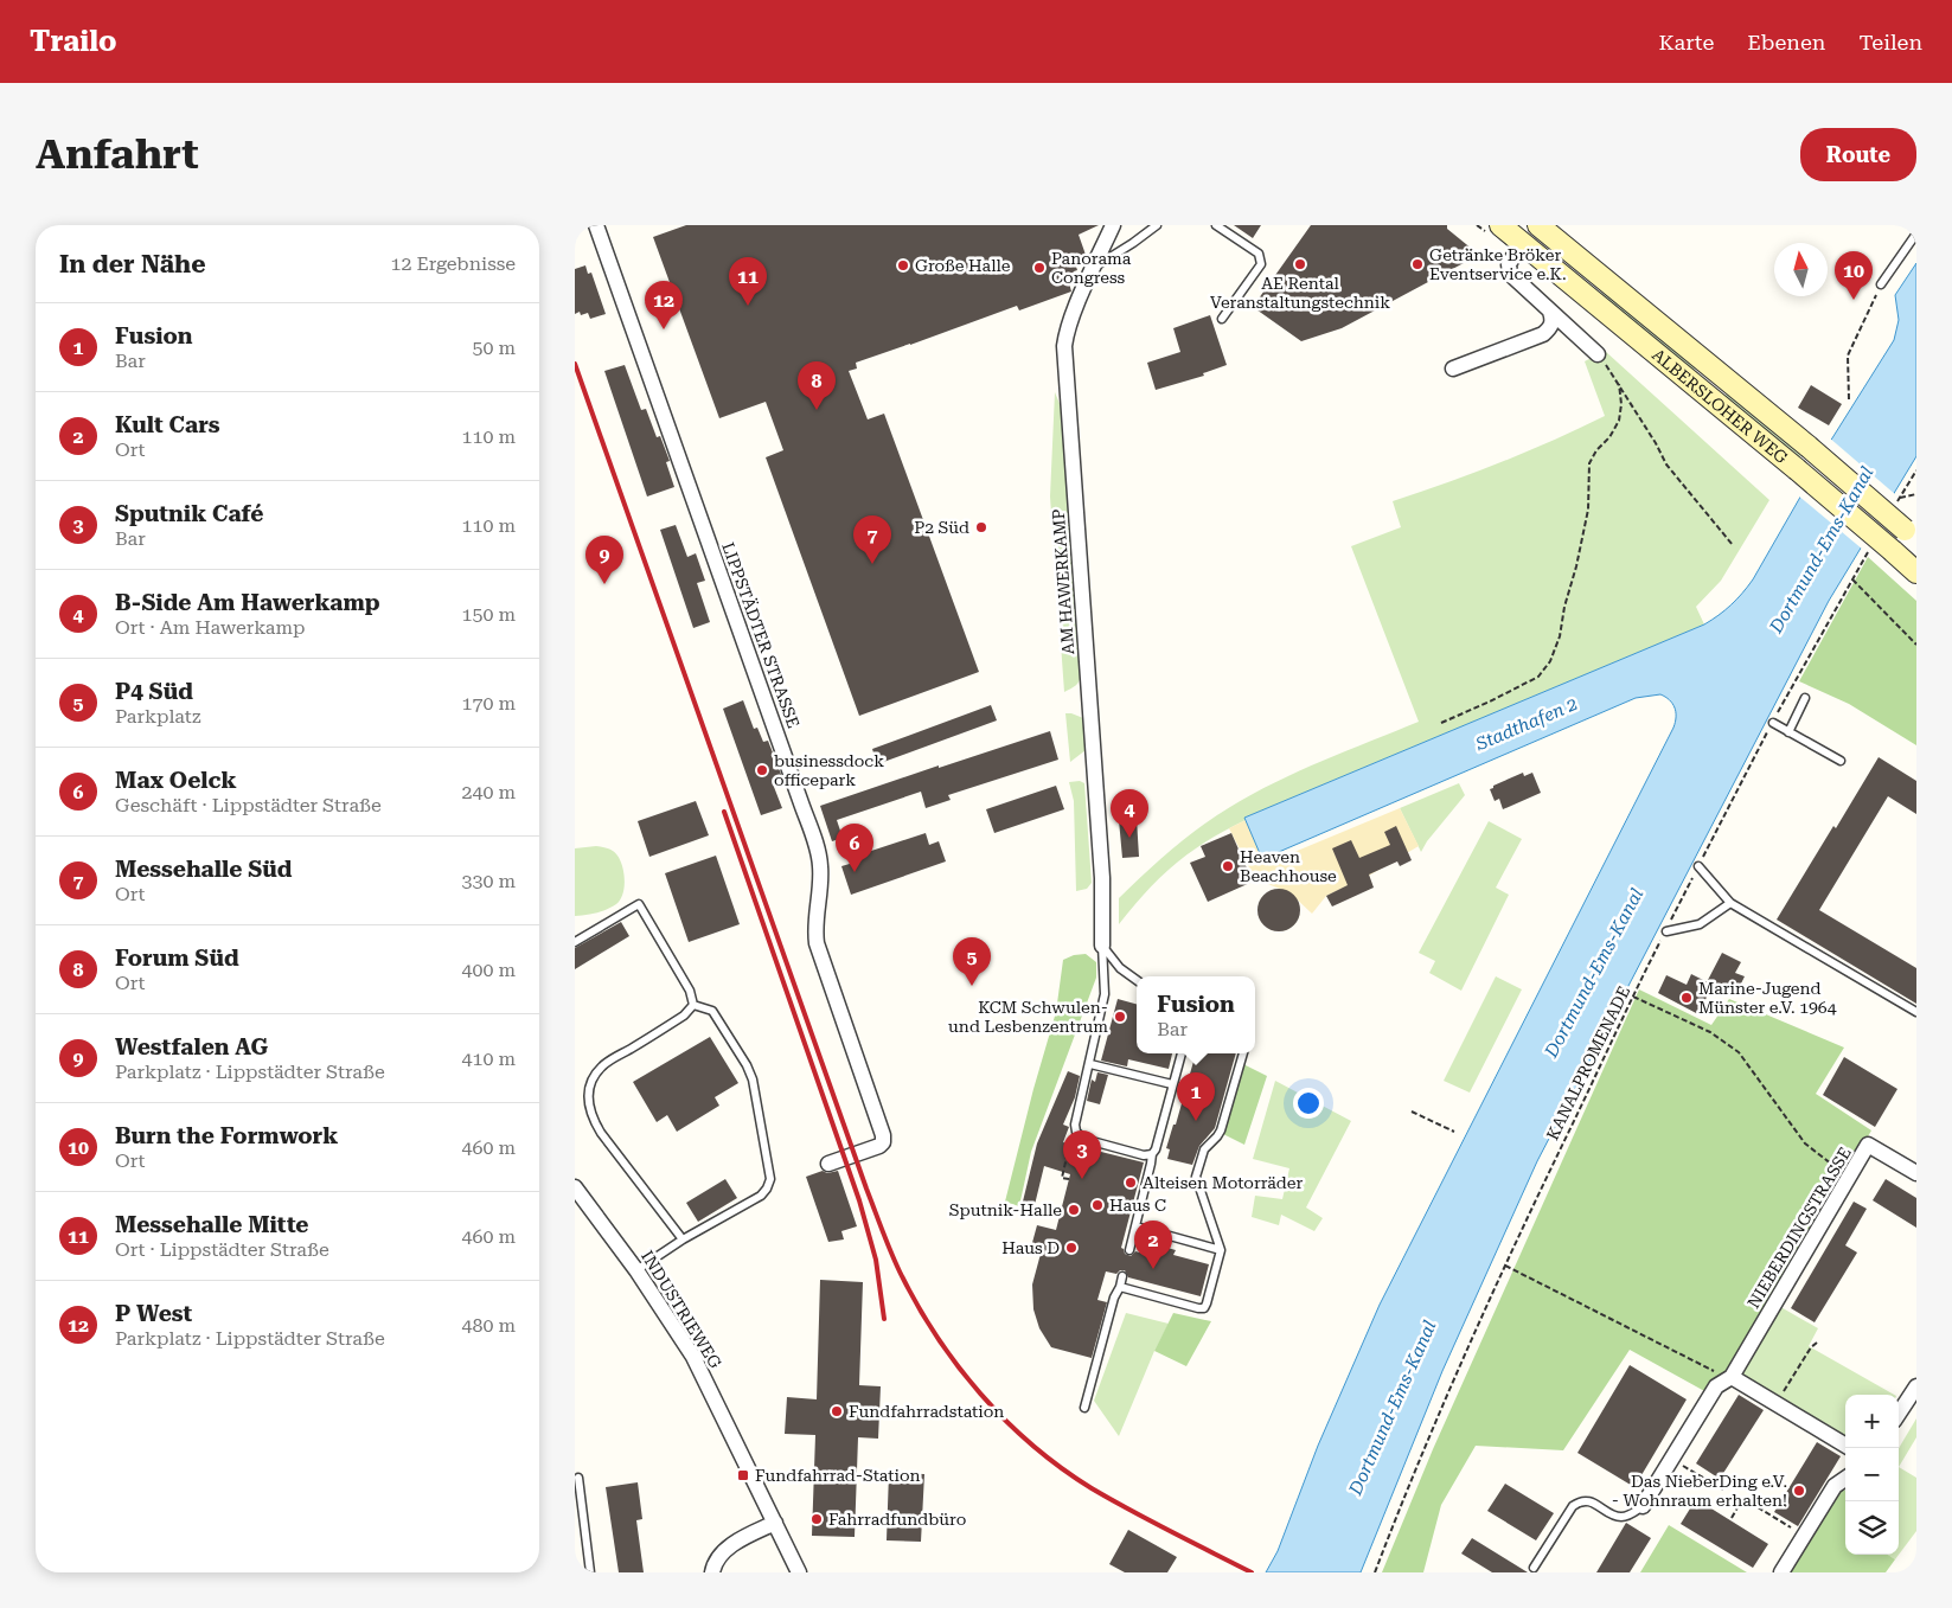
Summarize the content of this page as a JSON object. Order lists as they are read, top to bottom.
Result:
{
  "streets": {
    "main road": ["ALBERSLOHER WEG"],
    "street": [
      "AM HAWERKAMP",
      "LIPPSTÄDTER STRASSE",
      "NIEBERDINGSTRASSE",
      "INDUSTRIEWEG"
    ],
    "path": ["KANALPROMENADE"]
  },
  "water": ["Dortmund-Ems-Kanal", "Stadthafen 2"],
  "places": {
    "other": [
      "AE Rental Veranstaltungstechnik",
      "Getränke Bröker Eventservice e.K.",
      "Große Halle",
      "Panorama Congress",
      "P2 Süd",
      "businessdock officepark",
      "Heaven Beachhouse",
      "Marine-Jugend Münster e.V. 1964",
      "KCM Schwulen- und Lesbenzentrum",
      "Alteisen Motorräder",
      "Haus C",
      "Sputnik-Halle",
      "Haus D",
      "Fundfahrradstation",
      "Das NieberDing e.V. - Wohnraum erhalten!",
      "Fahrradfundbüro"
    ],
    "transit": ["Fundfahrrad-Station"]
  },
  "north": "top",
  "page": {
    "header": "Trailo",
    "nav": ["Karte", "Ebenen", "Teilen"],
    "buttons": "Route",
    "title": "Anfahrt",
    "heading": ["In der Nähe", "12 Ergebnisse"],
    "pins": [
      "10",
      "11",
      "12",
      "8",
      "7",
      "9",
      "4",
      "6",
      "5",
      "1",
      "3",
      "2"
    ],
    "list": [
      {
        "mark": "1",
        "name": "Fusion",
        "note": "Bar",
        "value": "50 m"
      },
      {
        "mark": "2",
        "name": "Kult Cars",
        "note": "Ort",
        "value": "110 m"
      },
      {
        "mark": "3",
        "name": "Sputnik Café",
        "note": "Bar",
        "value": "110 m"
      },
      {
        "mark": "4",
        "name": "B-Side Am Hawerkamp",
        "note": "Ort · Am Hawerkamp",
        "value": "150 m"
      },
      {
        "mark": "5",
        "name": "P4 Süd",
        "note": "Parkplatz",
        "value": "170 m"
      },
      {
        "mark": "6",
        "name": "Max Oelck",
        "note": "Geschäft · Lippstädter Straße",
        "value": "240 m"
      },
      {
        "mark": "7",
        "name": "Messehalle Süd",
        "note": "Ort",
        "value": "330 m"
      },
      {
        "mark": "8",
        "name": "Forum Süd",
        "note": "Ort",
        "value": "400 m"
      },
      {
        "mark": "9",
        "name": "Westfalen AG",
        "note": "Parkplatz · Lippstädter Straße",
        "value": "410 m"
      },
      {
        "mark": "10",
        "name": "Burn the Formwork",
        "note": "Ort",
        "value": "460 m"
      },
      {
        "mark": "11",
        "name": "Messehalle Mitte",
        "note": "Ort · Lippstädter Straße",
        "value": "460 m"
      },
      {
        "mark": "12",
        "name": "P West",
        "note": "Parkplatz · Lippstädter Straße",
        "value": "480 m"
      }
    ],
    "popup": ["Fusion", "Bar"],
    "map_buttons": ["+", "−"]
  }
}
